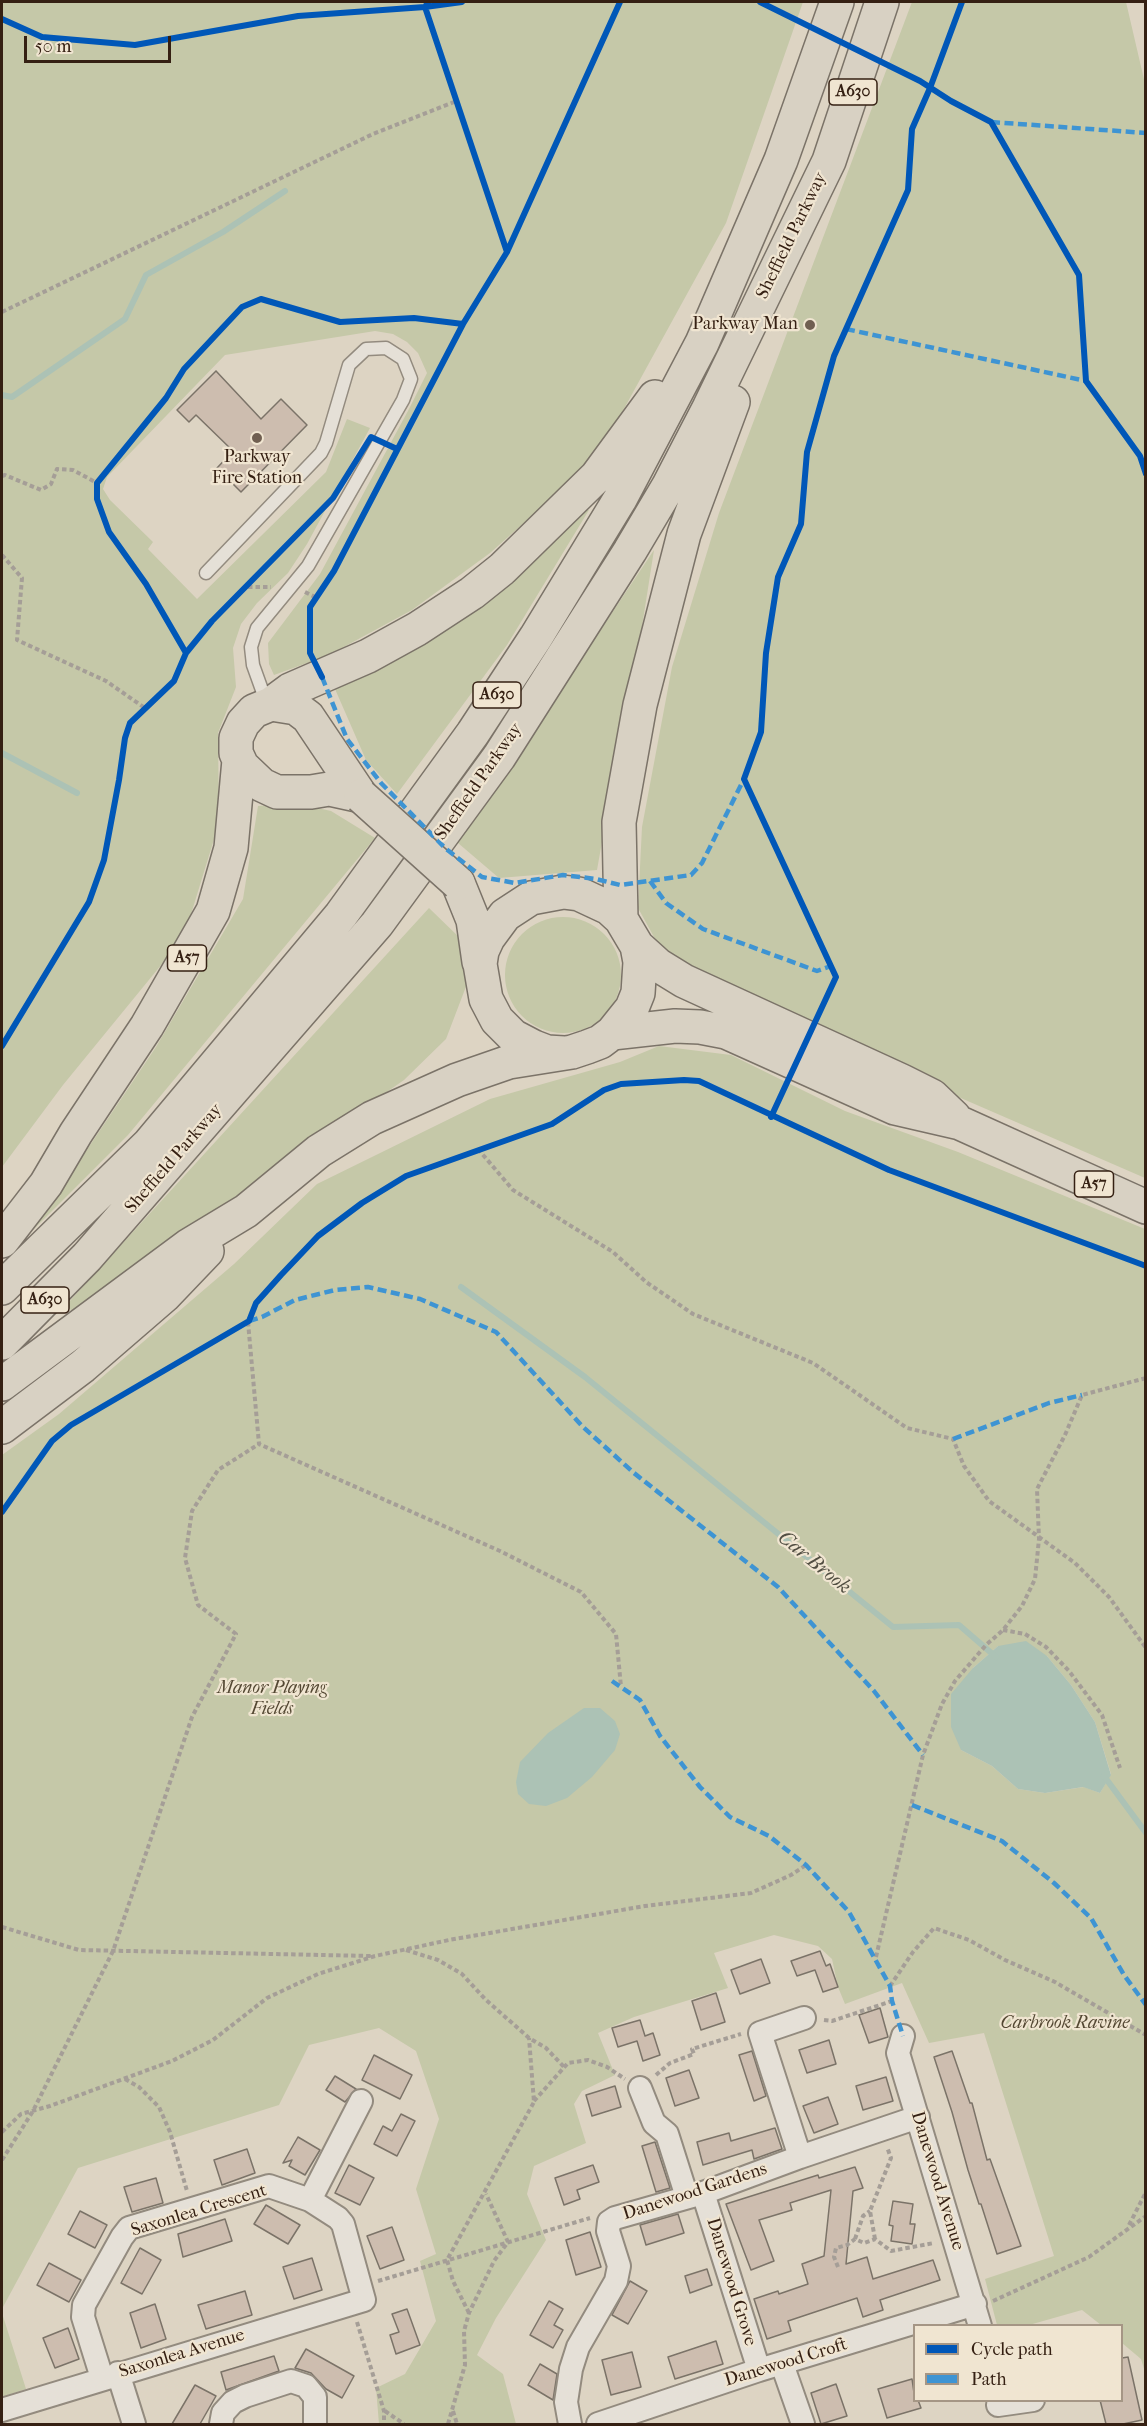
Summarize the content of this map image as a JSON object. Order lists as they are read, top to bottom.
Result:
{
  "streets": {
    "highway": ["A630", "Sheffield Parkway", "A57"],
    "street": [
      "Danewood Avenue",
      "Danewood Gardens",
      "Saxonlea Crescent",
      "Danewood Grove",
      "Saxonlea Avenue",
      "Danewood Croft"
    ]
  },
  "crossings": [
    ["Danewood Avenue", "Danewood Gardens"],
    ["Danewood Avenue", "Danewood Croft"],
    ["Danewood Gardens", "Danewood Grove"],
    ["Saxonlea Crescent", "Saxonlea Avenue"],
    ["Danewood Grove", "Danewood Croft"]
  ],
  "water": ["Car Brook"],
  "parks": ["Manor Playing Fields", "Carbrook Ravine"],
  "places": ["Parkway Man", "Parkway Fire Station"],
  "legend": ["Cycle path", "Path"],
  "scale_bar": "50 m"
}
